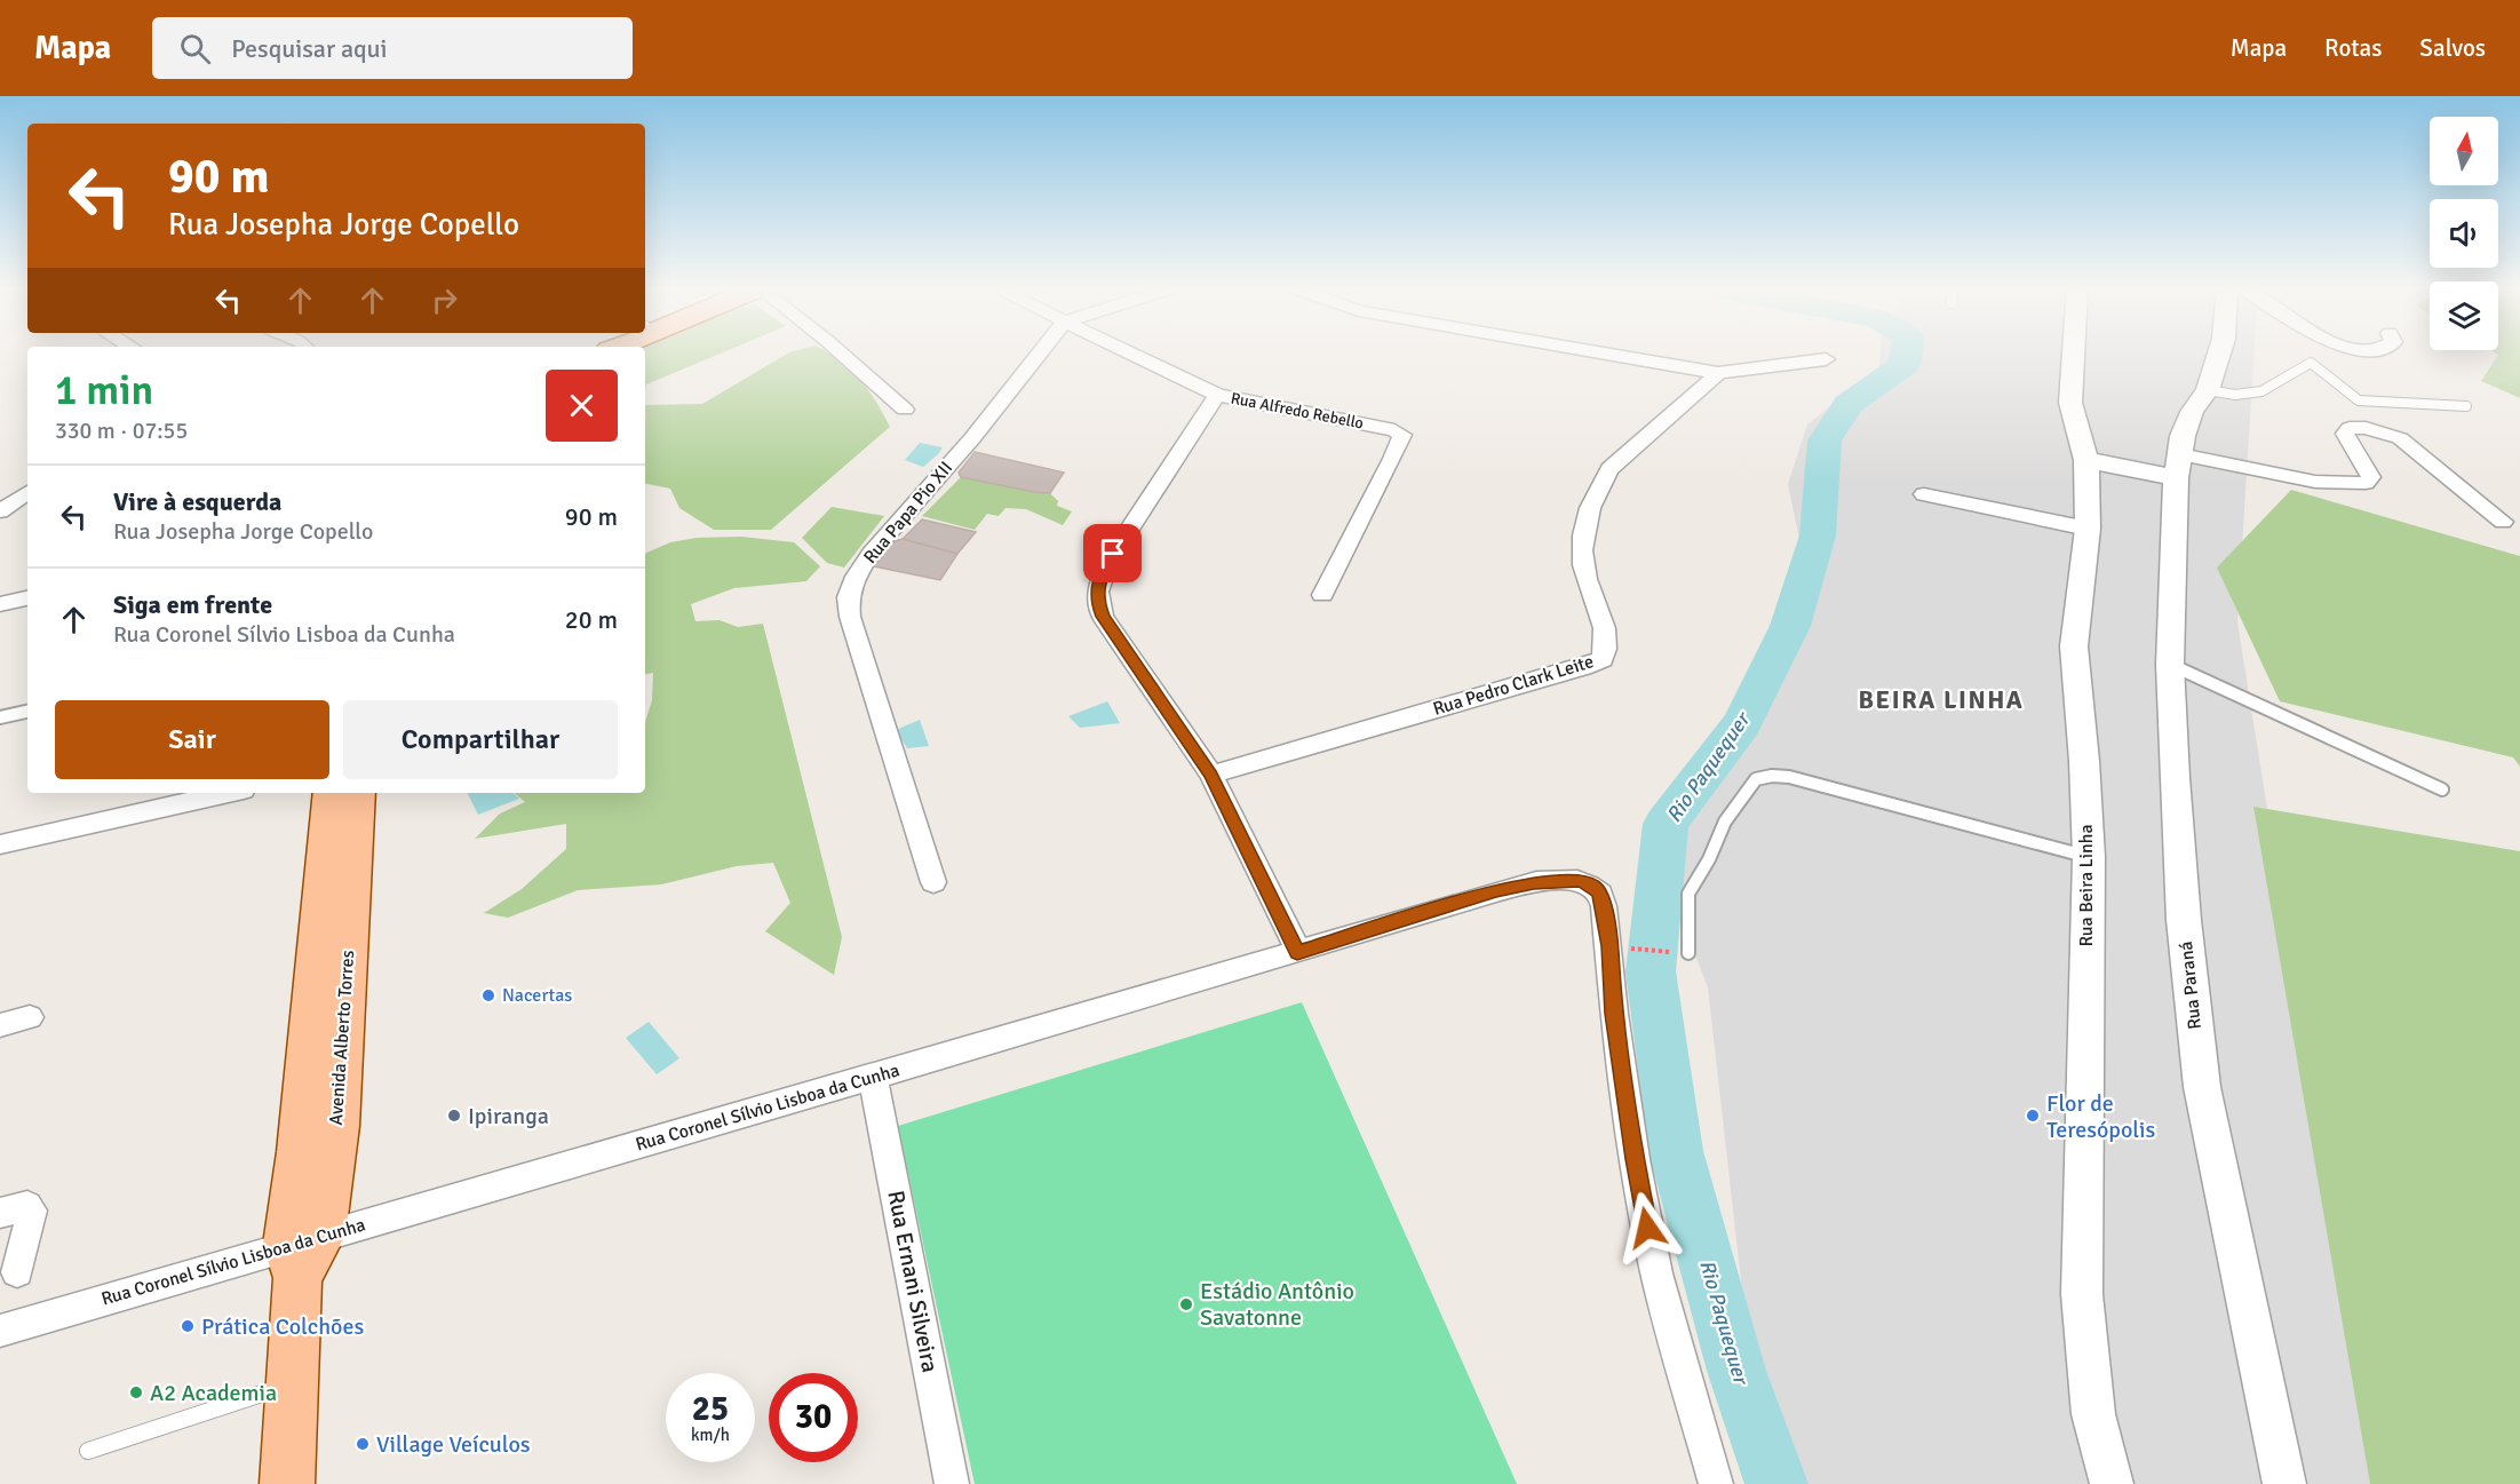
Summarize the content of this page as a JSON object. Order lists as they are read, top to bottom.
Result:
{
  "streets": {
    "main road": ["Avenida Alberto Torres"],
    "street": [
      "Rua Alfredo Rebello",
      "Rua Papa Pio XII",
      "Rua Pedro Clark Leite",
      "Rua Beira Linha",
      "Rua Paraná",
      "Rua Coronel Sílvio Lisboa da Cunha",
      "Rua Ernani Silveira"
    ]
  },
  "crossings": [
    ["Avenida Alberto Torres", "Rua Coronel Sílvio Lisboa da Cunha"],
    ["Rua Coronel Sílvio Lisboa da Cunha", "Rua Ernani Silveira"]
  ],
  "districts": ["BEIRA LINHA"],
  "water": ["Rio Paquequer"],
  "places": [
    "Nacertas",
    "Ipiranga",
    "Flor de Teresópolis",
    "Estádio Antônio Savatonne",
    "Prática Colchões",
    "A2 Academia",
    "Village Veículos"
  ],
  "north": "top",
  "page": {
    "header": "Mapa",
    "search": "Pesquisar aqui",
    "nav": ["Mapa", "Rotas", "Salvos"],
    "turn": ["90 m", "Rua Josepha Jorge Copello"],
    "heading": ["1 min", "330 m · 07:55"],
    "list": [
      {
        "name": "Vire à esquerda",
        "note": "Rua Josepha Jorge Copello",
        "value": "90 m"
      },
      {
        "name": "Siga em frente",
        "note": "Rua Coronel Sílvio Lisboa da Cunha",
        "value": "20 m"
      }
    ],
    "buttons": ["Sair", "Compartilhar"],
    "speed": "25 km/h",
    "limit": "30"
  }
}
